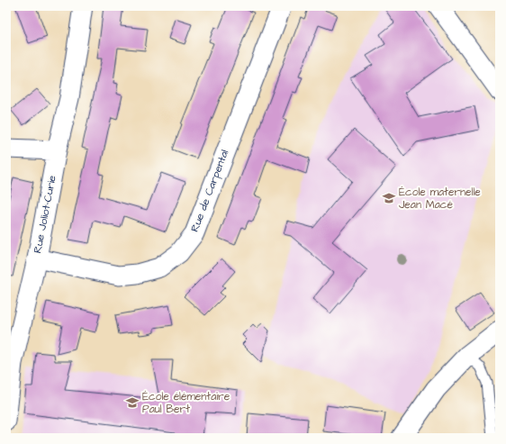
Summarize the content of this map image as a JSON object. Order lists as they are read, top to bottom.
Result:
{
  "streets": {
    "street": ["Rue de Carpental", "Rue Joliot-Curie"]
  },
  "crossings": [
    ["Rue de Carpental", "Rue Joliot-Curie"]
  ],
  "places": {
    "school or university": ["École maternelle Jean Macé", "École élémentaire Paul Bert"]
  }
}
